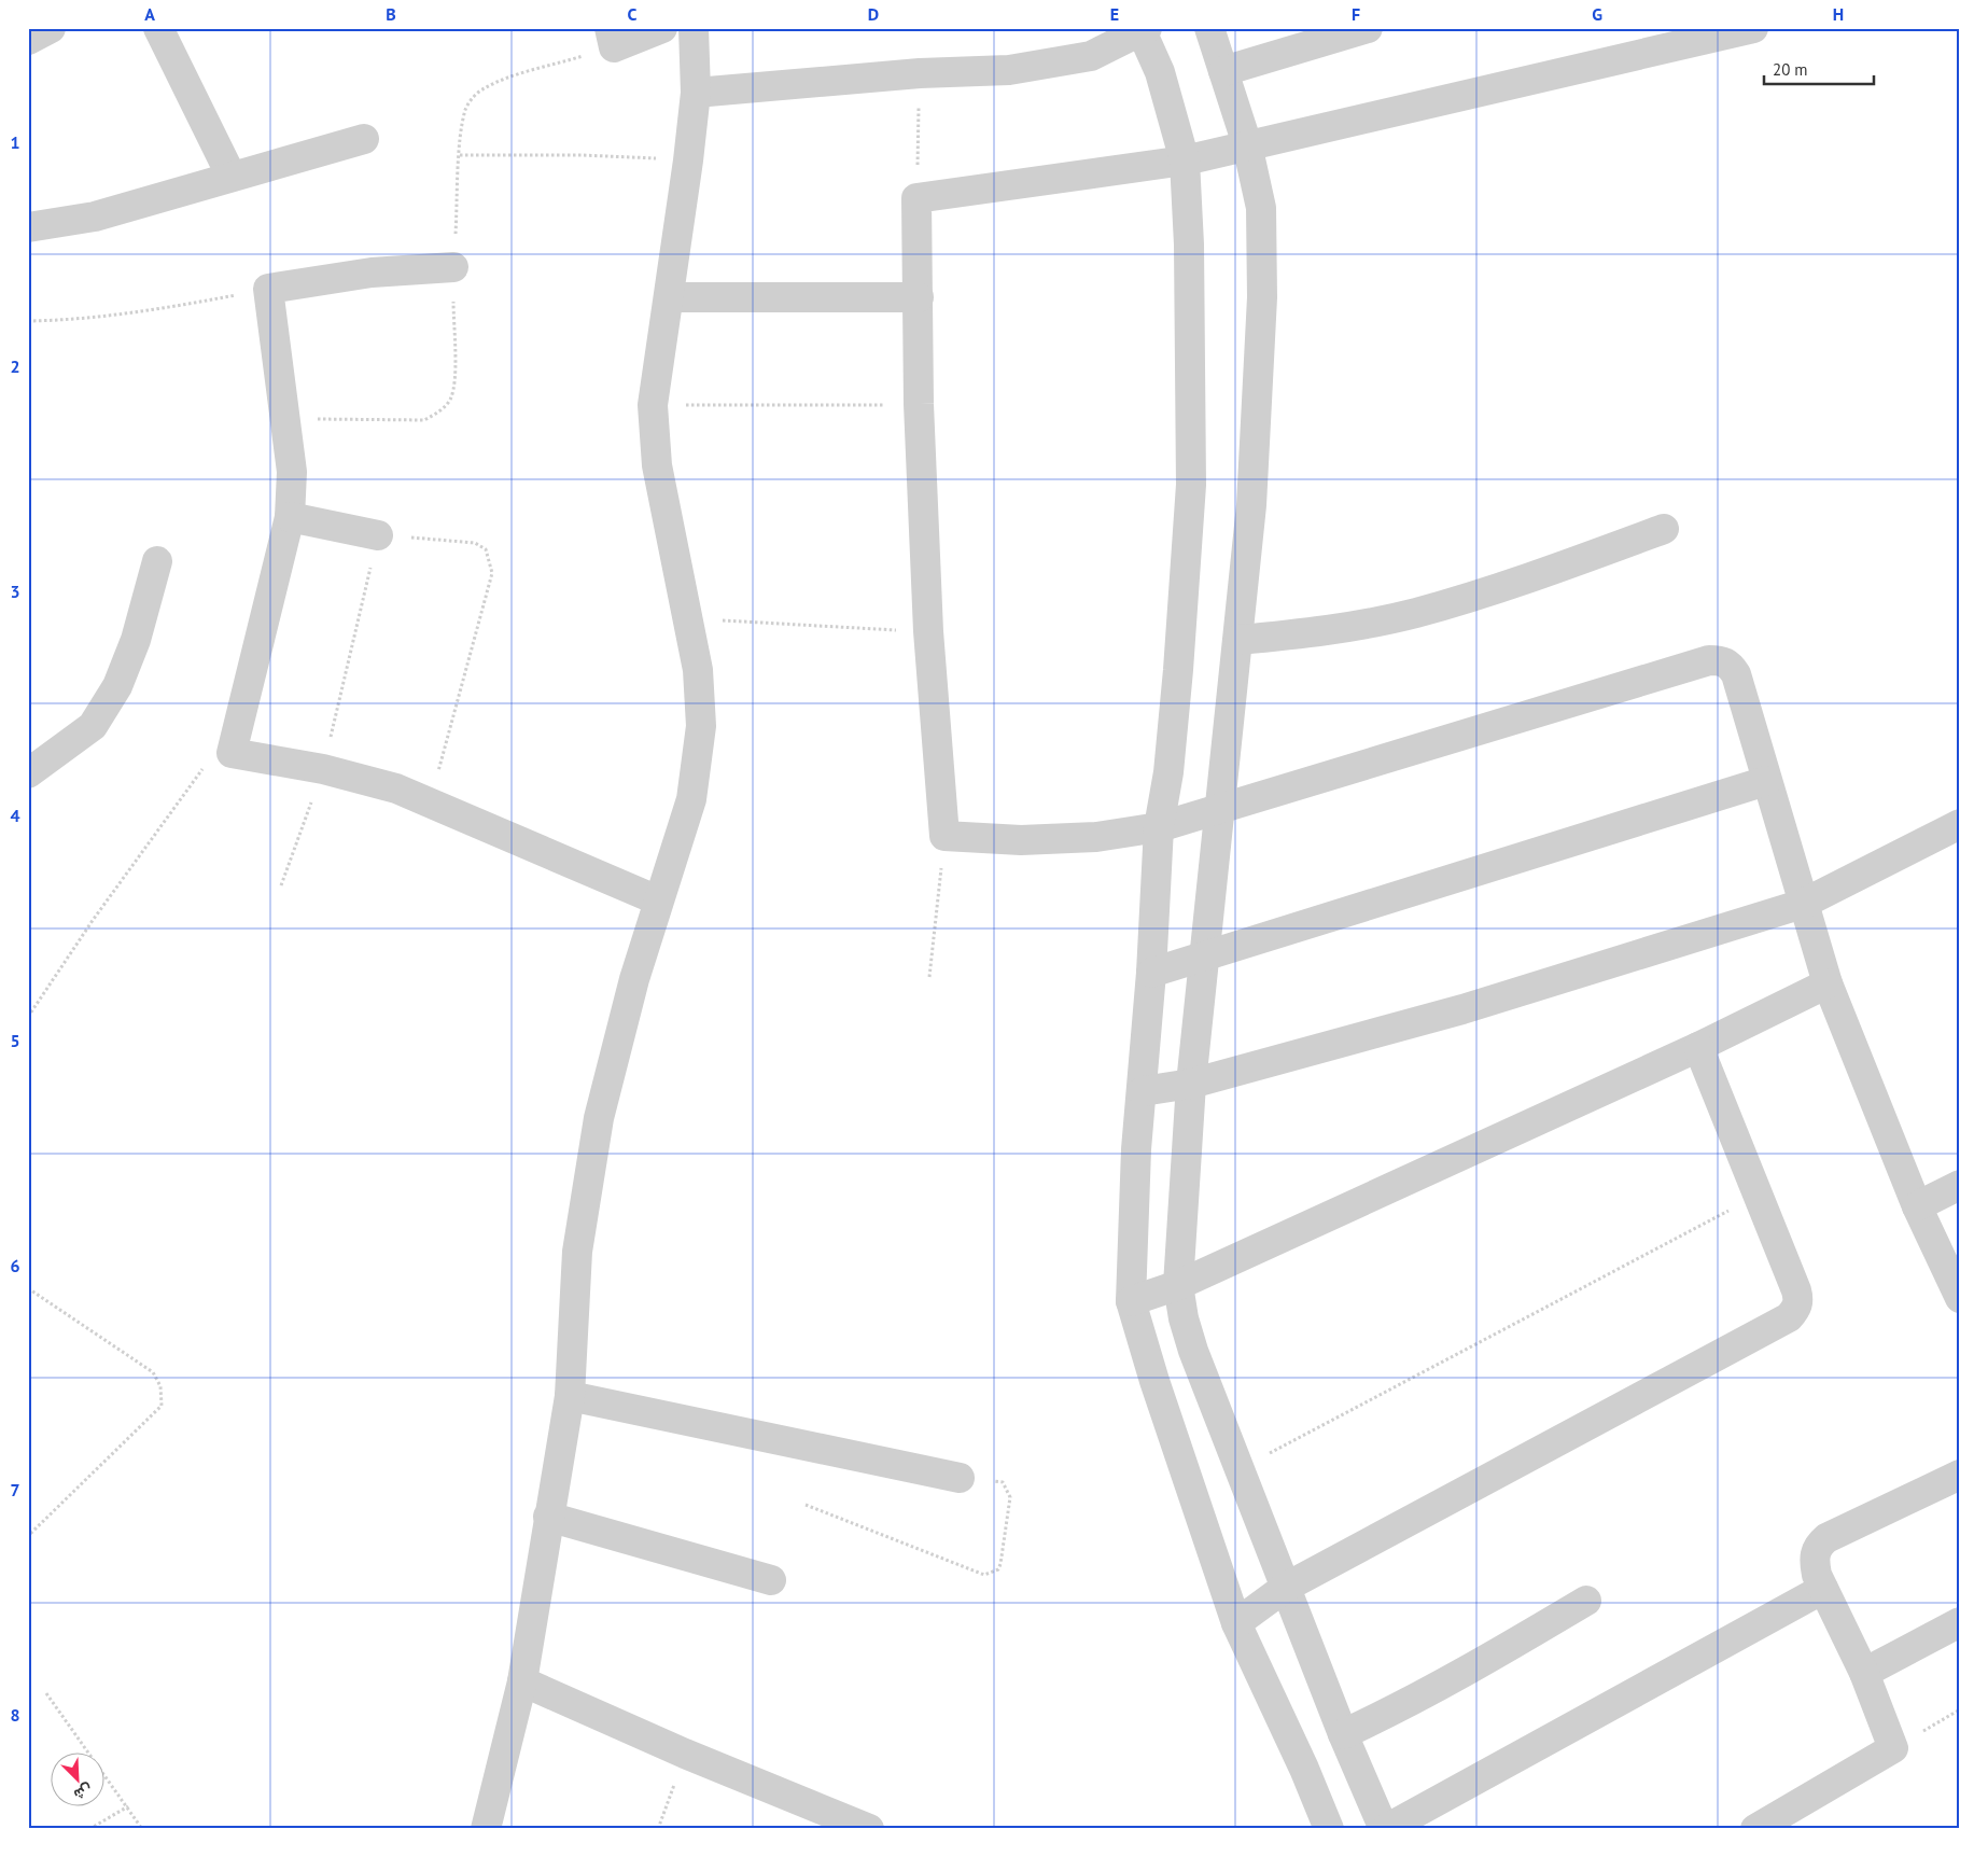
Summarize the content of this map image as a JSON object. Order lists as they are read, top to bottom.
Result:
{
  "scale_bar": "20 m",
  "north": "bottom right",
  "grid": {
    "columns": [
      "A",
      "B",
      "C",
      "D",
      "E",
      "F",
      "G",
      "H"
    ],
    "rows": [
      "1",
      "2",
      "3",
      "4",
      "5",
      "6",
      "7",
      "8"
    ]
  }
}
